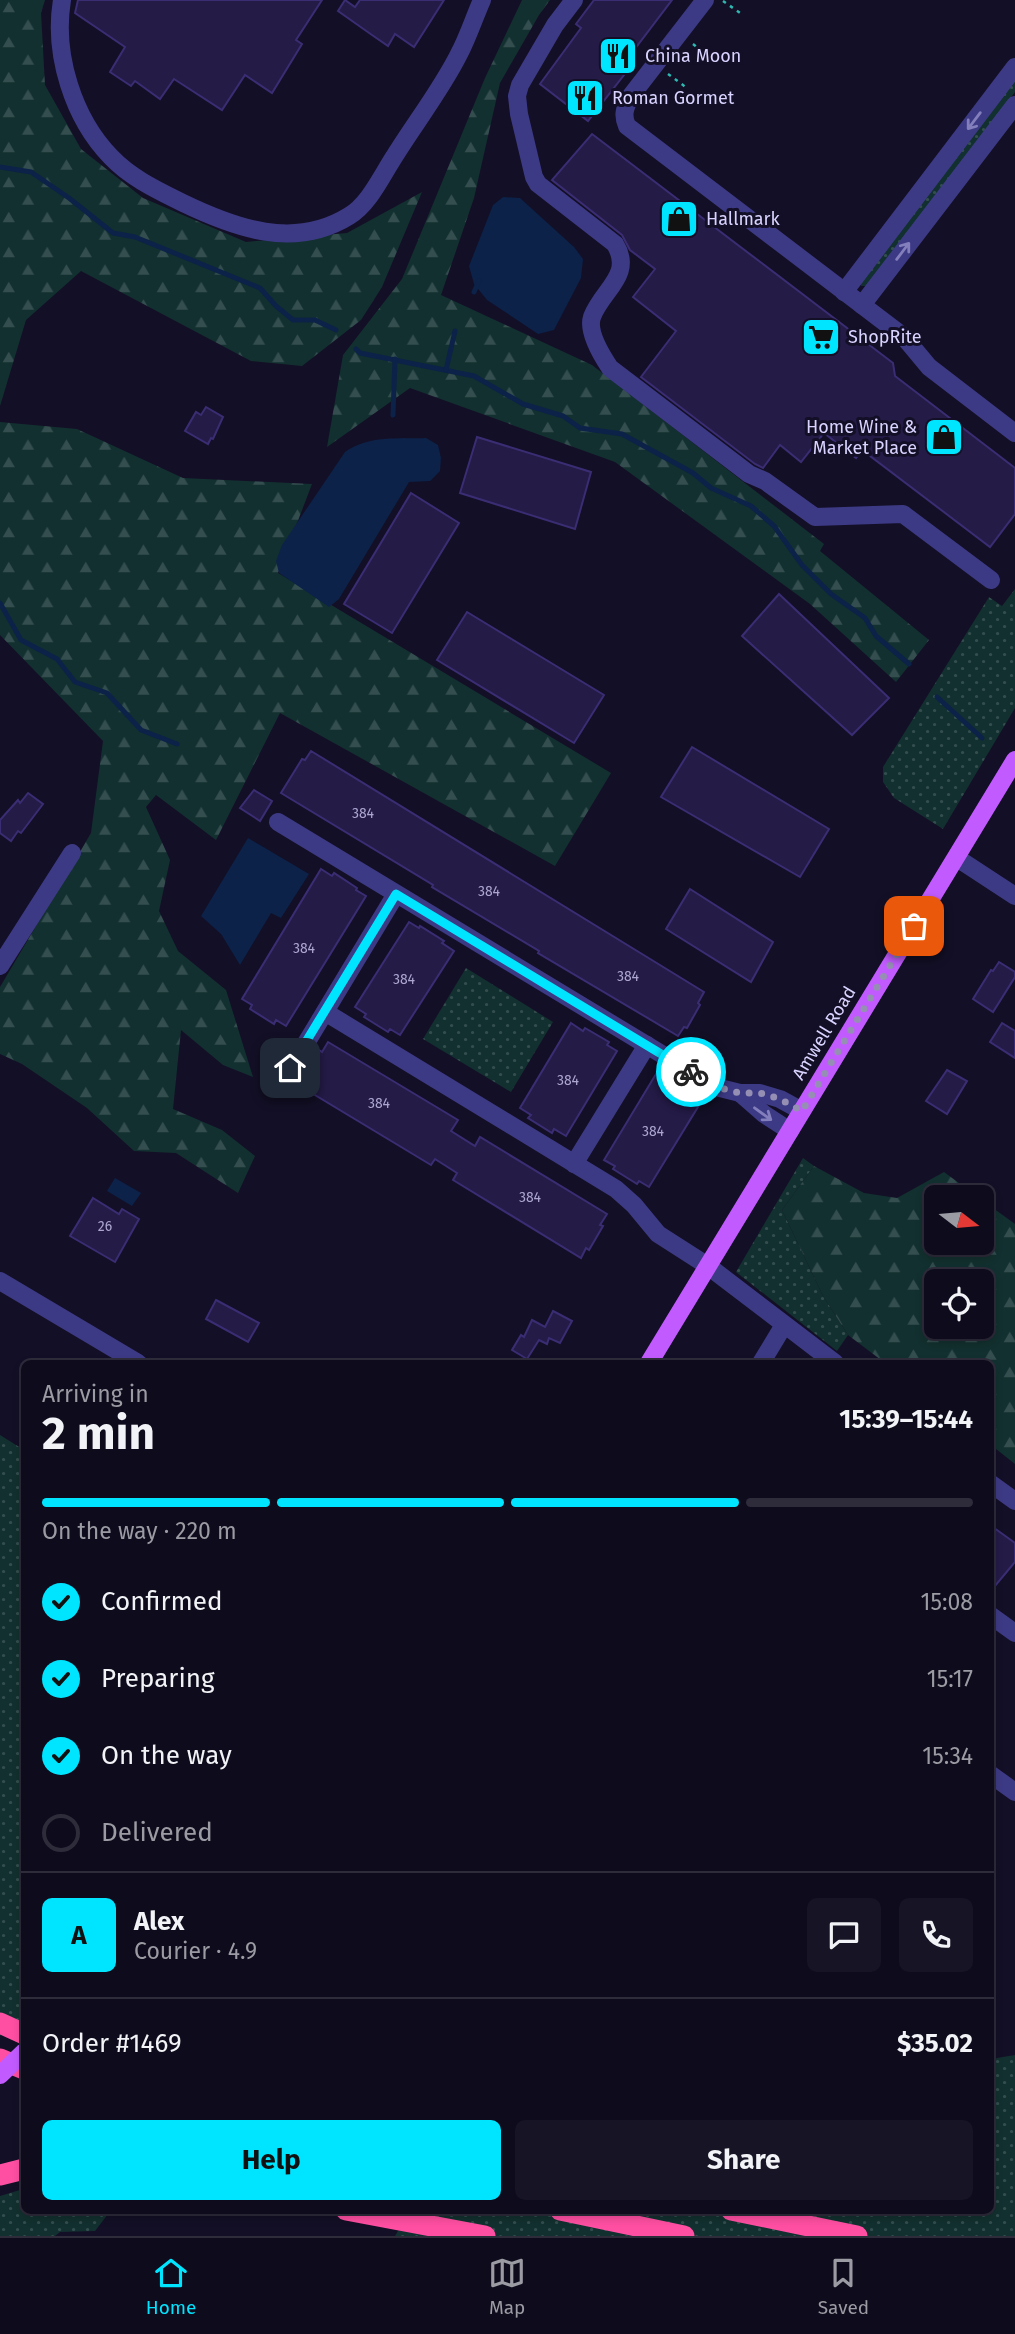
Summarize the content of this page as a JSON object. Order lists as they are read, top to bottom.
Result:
{
  "streets": {
    "main road": ["Amwell Road"]
  },
  "places": {
    "restaurant": ["China Moon", "Roman Gormet"],
    "shop": ["Hallmark", "Home Wine & Market Place"],
    "supermarket": ["ShopRite"]
  },
  "house_numbers": [
    "384",
    "384",
    "384",
    "384",
    "384",
    "384",
    "384",
    "384",
    "384",
    "26"
  ],
  "north": "right",
  "page": {
    "heading": ["2 min", "Arriving in", "15:39–15:44"],
    "panel": [
      "Alex",
      "Courier · 4.9",
      "Order #1469",
      "$35.02"
    ],
    "bar": "On the way · 220 m",
    "list": [
      ["Confirmed", "15:08"],
      ["Preparing", "15:17"],
      ["On the way", "15:34"],
      "Delivered"
    ],
    "round": "A",
    "buttons": ["Help", "Share"],
    "tabs": ["Home", "Map", "Saved"]
  }
}
